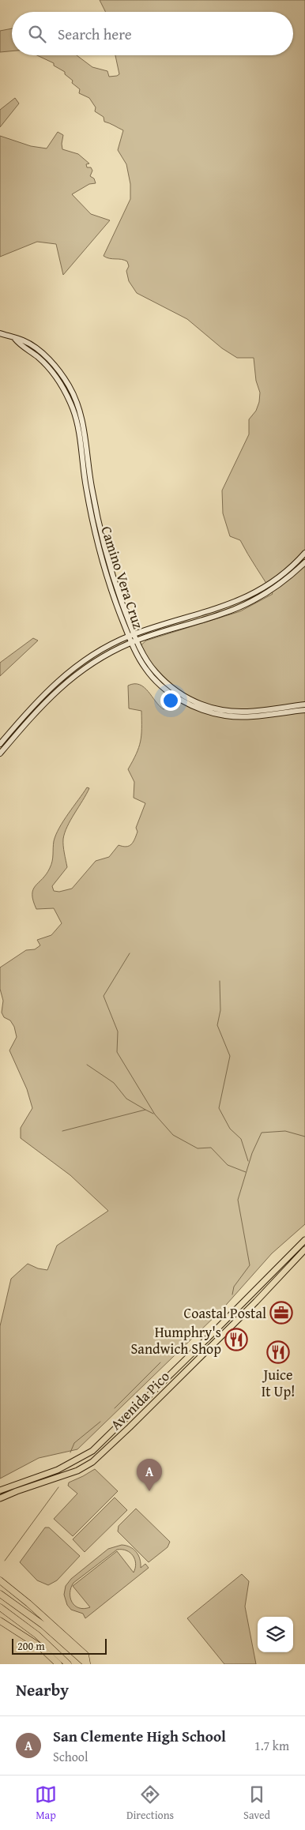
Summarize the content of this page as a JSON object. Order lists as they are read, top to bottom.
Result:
{
  "streets": {
    "highway": ["Avenida Pico"],
    "main road": ["Camino Vera Cruz"]
  },
  "places": {
    "office": ["Coastal Postal"],
    "restaurant": ["Humphry's Sandwich Shop", "Juice It Up!"]
  },
  "scale_bar": "200 m",
  "page": {
    "search": "Search here",
    "pins": "A",
    "scale": "200 m",
    "heading": "Nearby",
    "list": [
      {
        "mark": "A",
        "name": "San Clemente High School",
        "note": "School",
        "value": "1.7 km"
      }
    ],
    "nav": ["Map", "Directions", "Saved"]
  }
}
